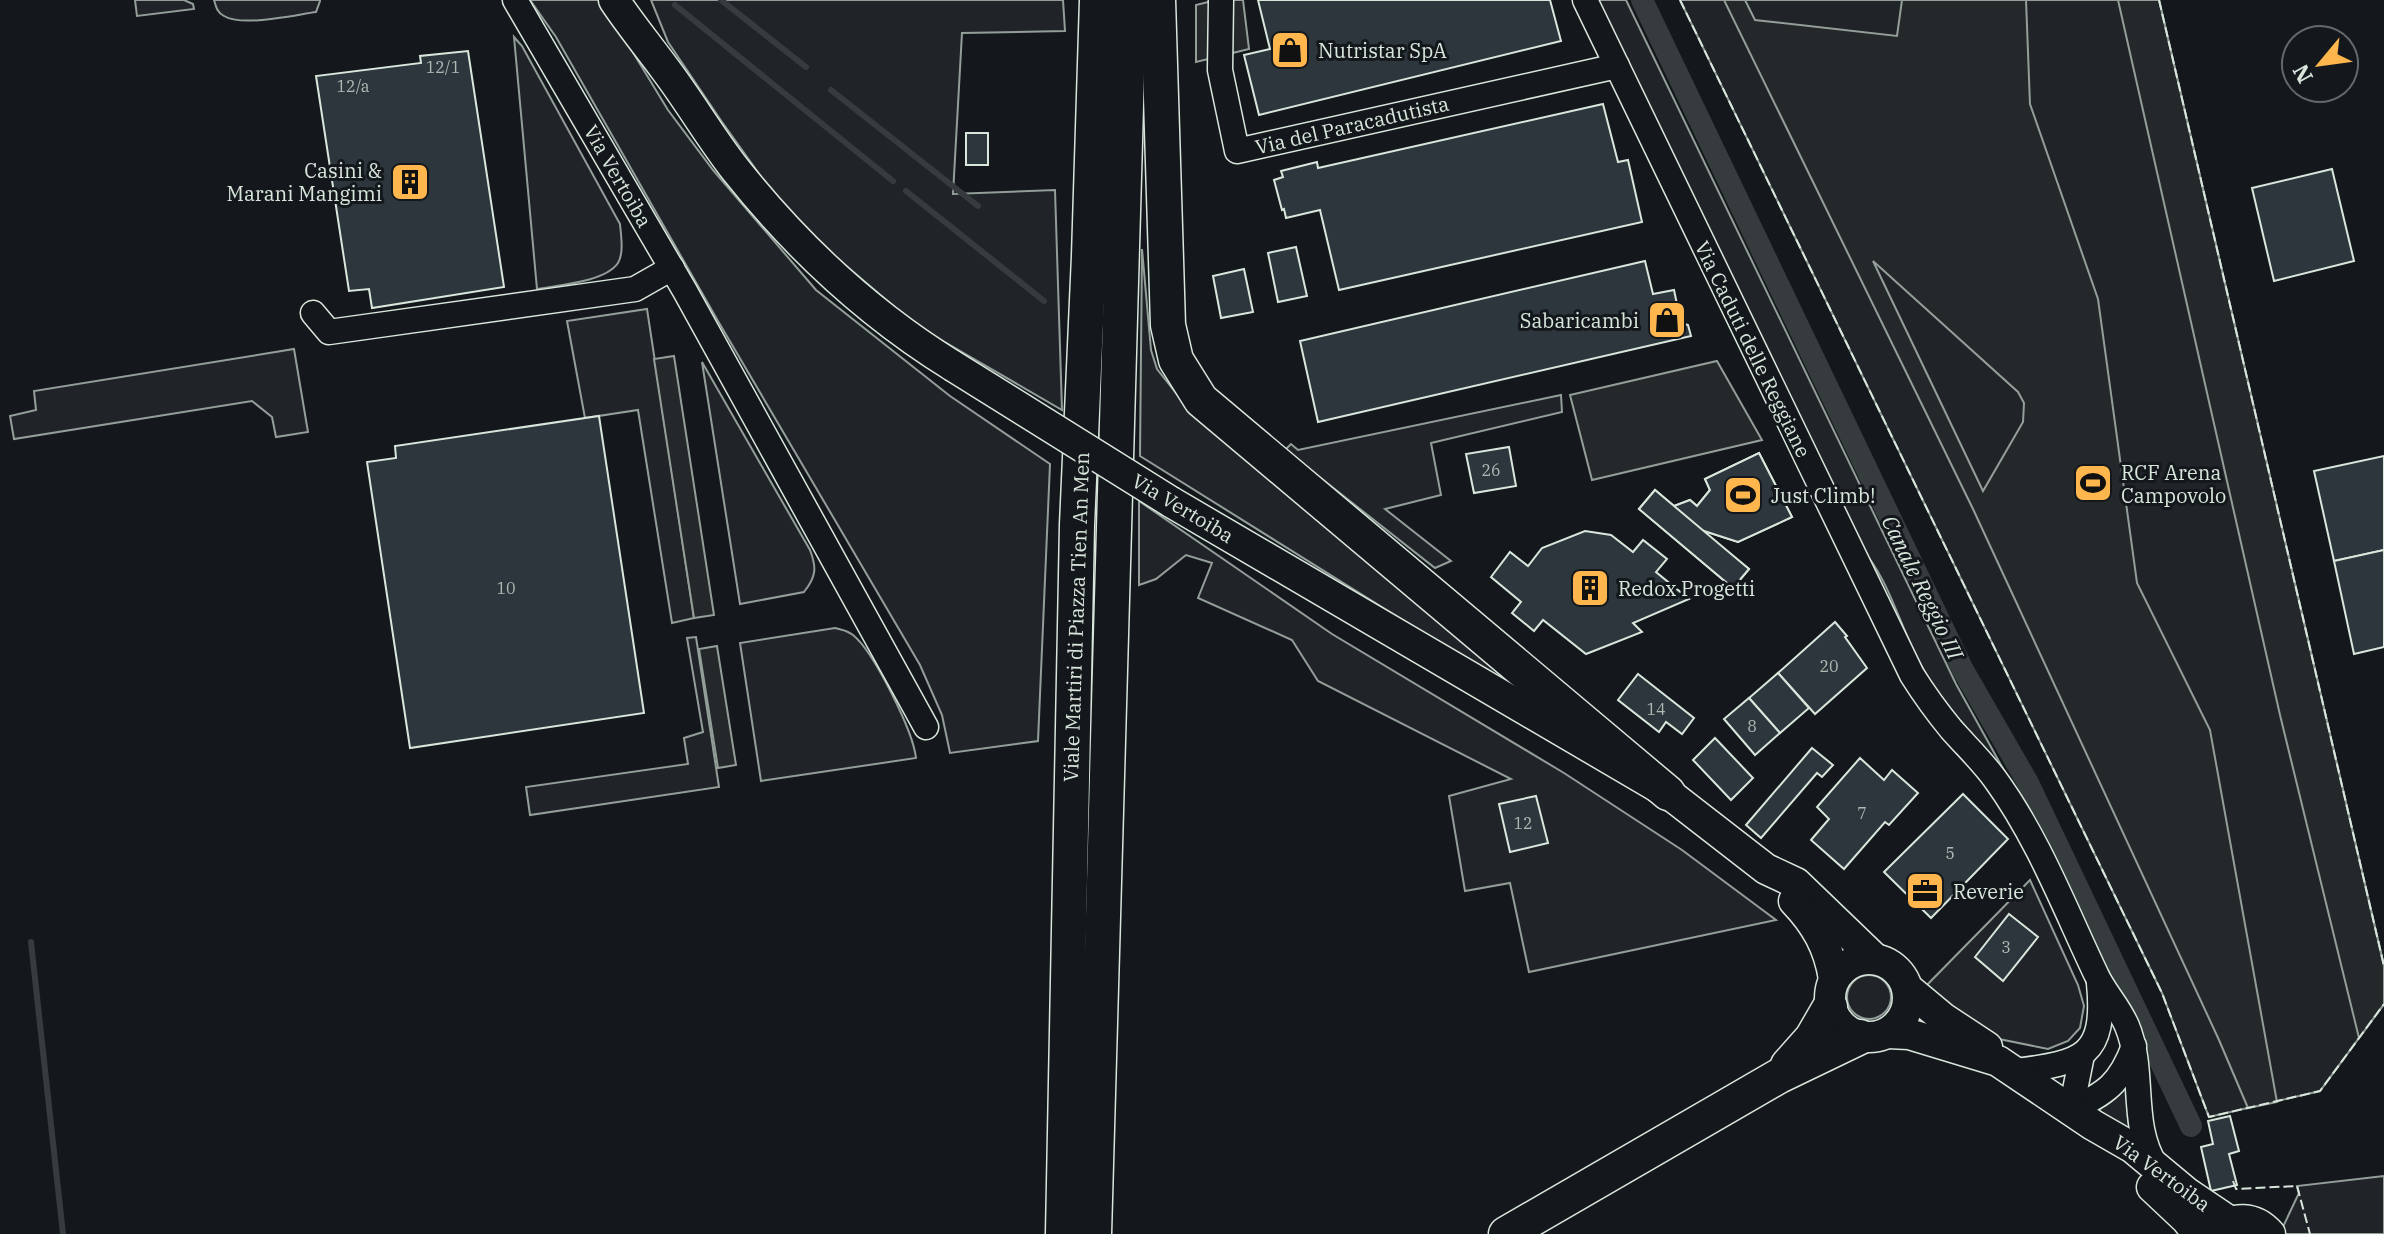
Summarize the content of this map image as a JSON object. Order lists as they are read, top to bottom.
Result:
{
  "streets": {
    "highway": ["Viale Martiri di Piazza Tien An Men"],
    "main road": ["Via Vertoiba"],
    "street": ["Via del Paracadutista", "Via Caduti delle Reggiane"]
  },
  "crossings": [
    ["Via del Paracadutista", "Via Caduti delle Reggiane"],
    ["Via Vertoiba", "Via Caduti delle Reggiane"]
  ],
  "water": ["Canale Reggio III"],
  "places": {
    "shop": ["Nutristar SpA", "Sabaricambi"],
    "building": ["Casini & Marani Mangimi", "Redox Progetti"],
    "sports": ["RCF Arena Campovolo", "Just Climb!"],
    "office": ["Reverie"]
  },
  "house_numbers": [
    "12/1",
    "12/a",
    "26",
    "10",
    "20",
    "14",
    "8",
    "7",
    "12",
    "5",
    "3"
  ],
  "north": "bottom left"
}
